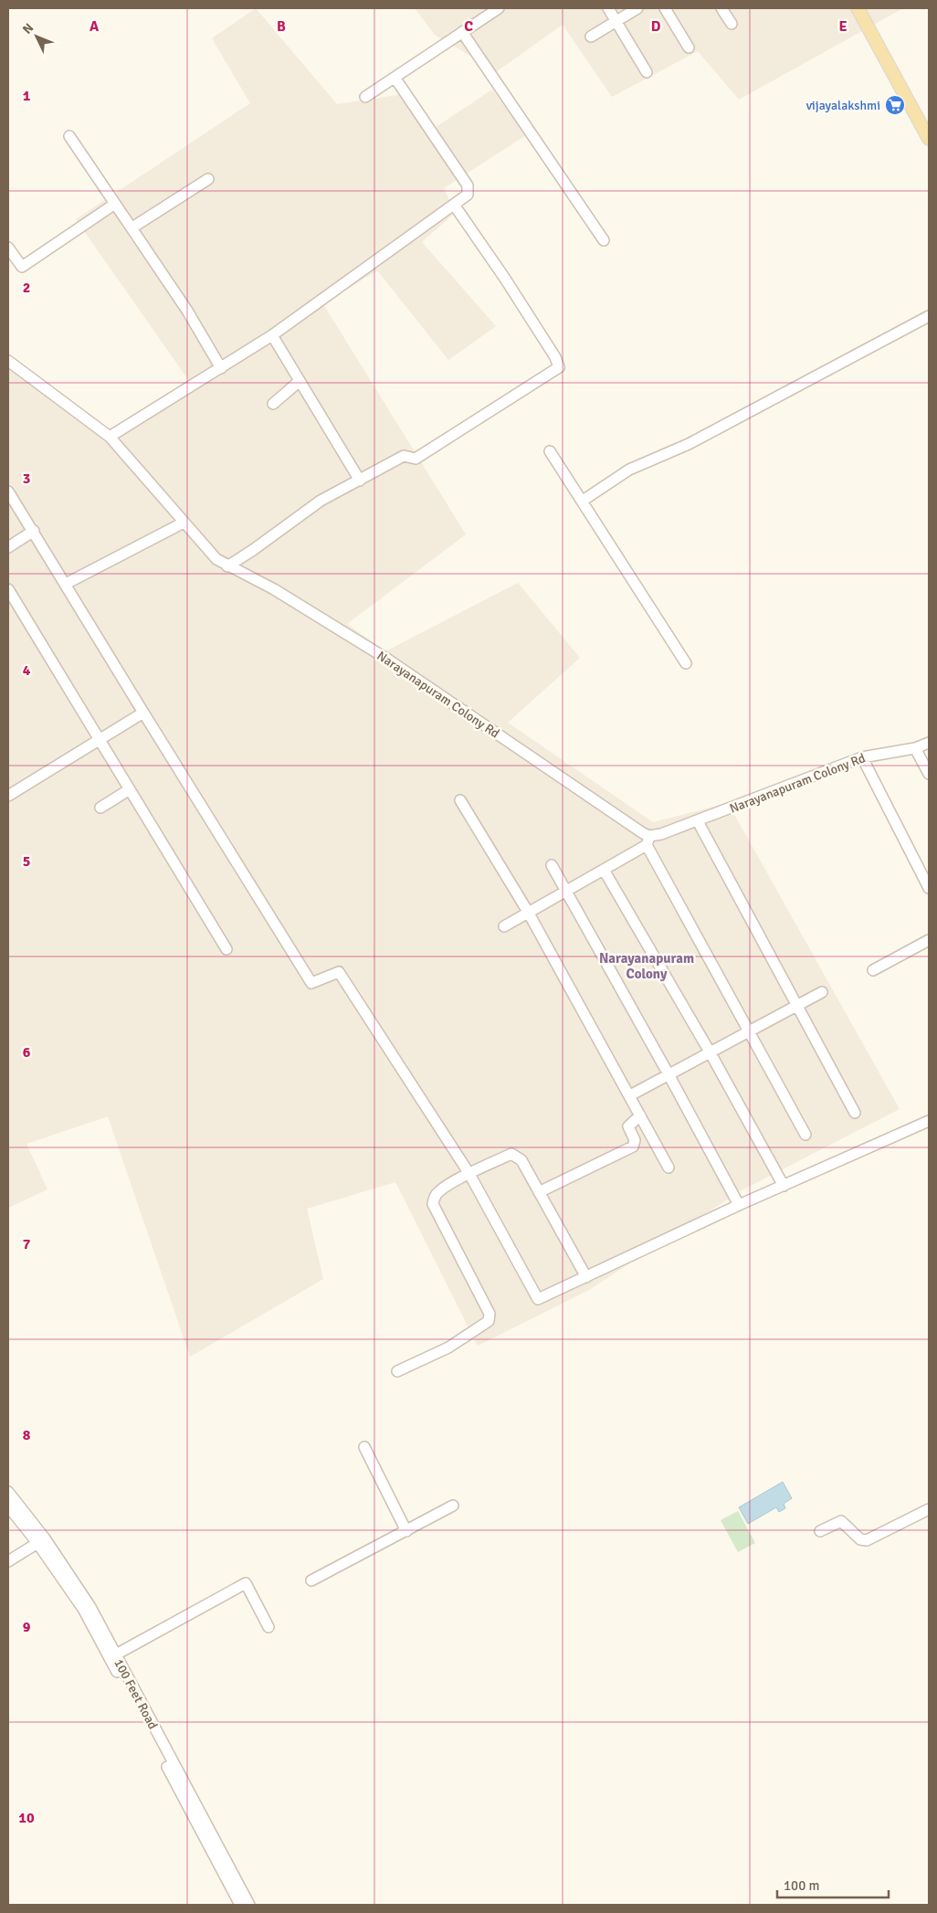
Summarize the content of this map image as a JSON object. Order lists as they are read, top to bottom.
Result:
{
  "streets": {
    "street": ["Narayanapuram Colony Rd", "100 Feet Road"]
  },
  "districts": ["Narayanapuram Colony"],
  "places": {
    "supermarket": ["vijayalakshmi"]
  },
  "scale_bar": "100 m",
  "north": "top left",
  "grid": {
    "columns": [
      "A",
      "B",
      "C",
      "D",
      "E"
    ],
    "rows": [
      "1",
      "2",
      "3",
      "4",
      "5",
      "6",
      "7",
      "8",
      "9",
      "10"
    ]
  }
}
